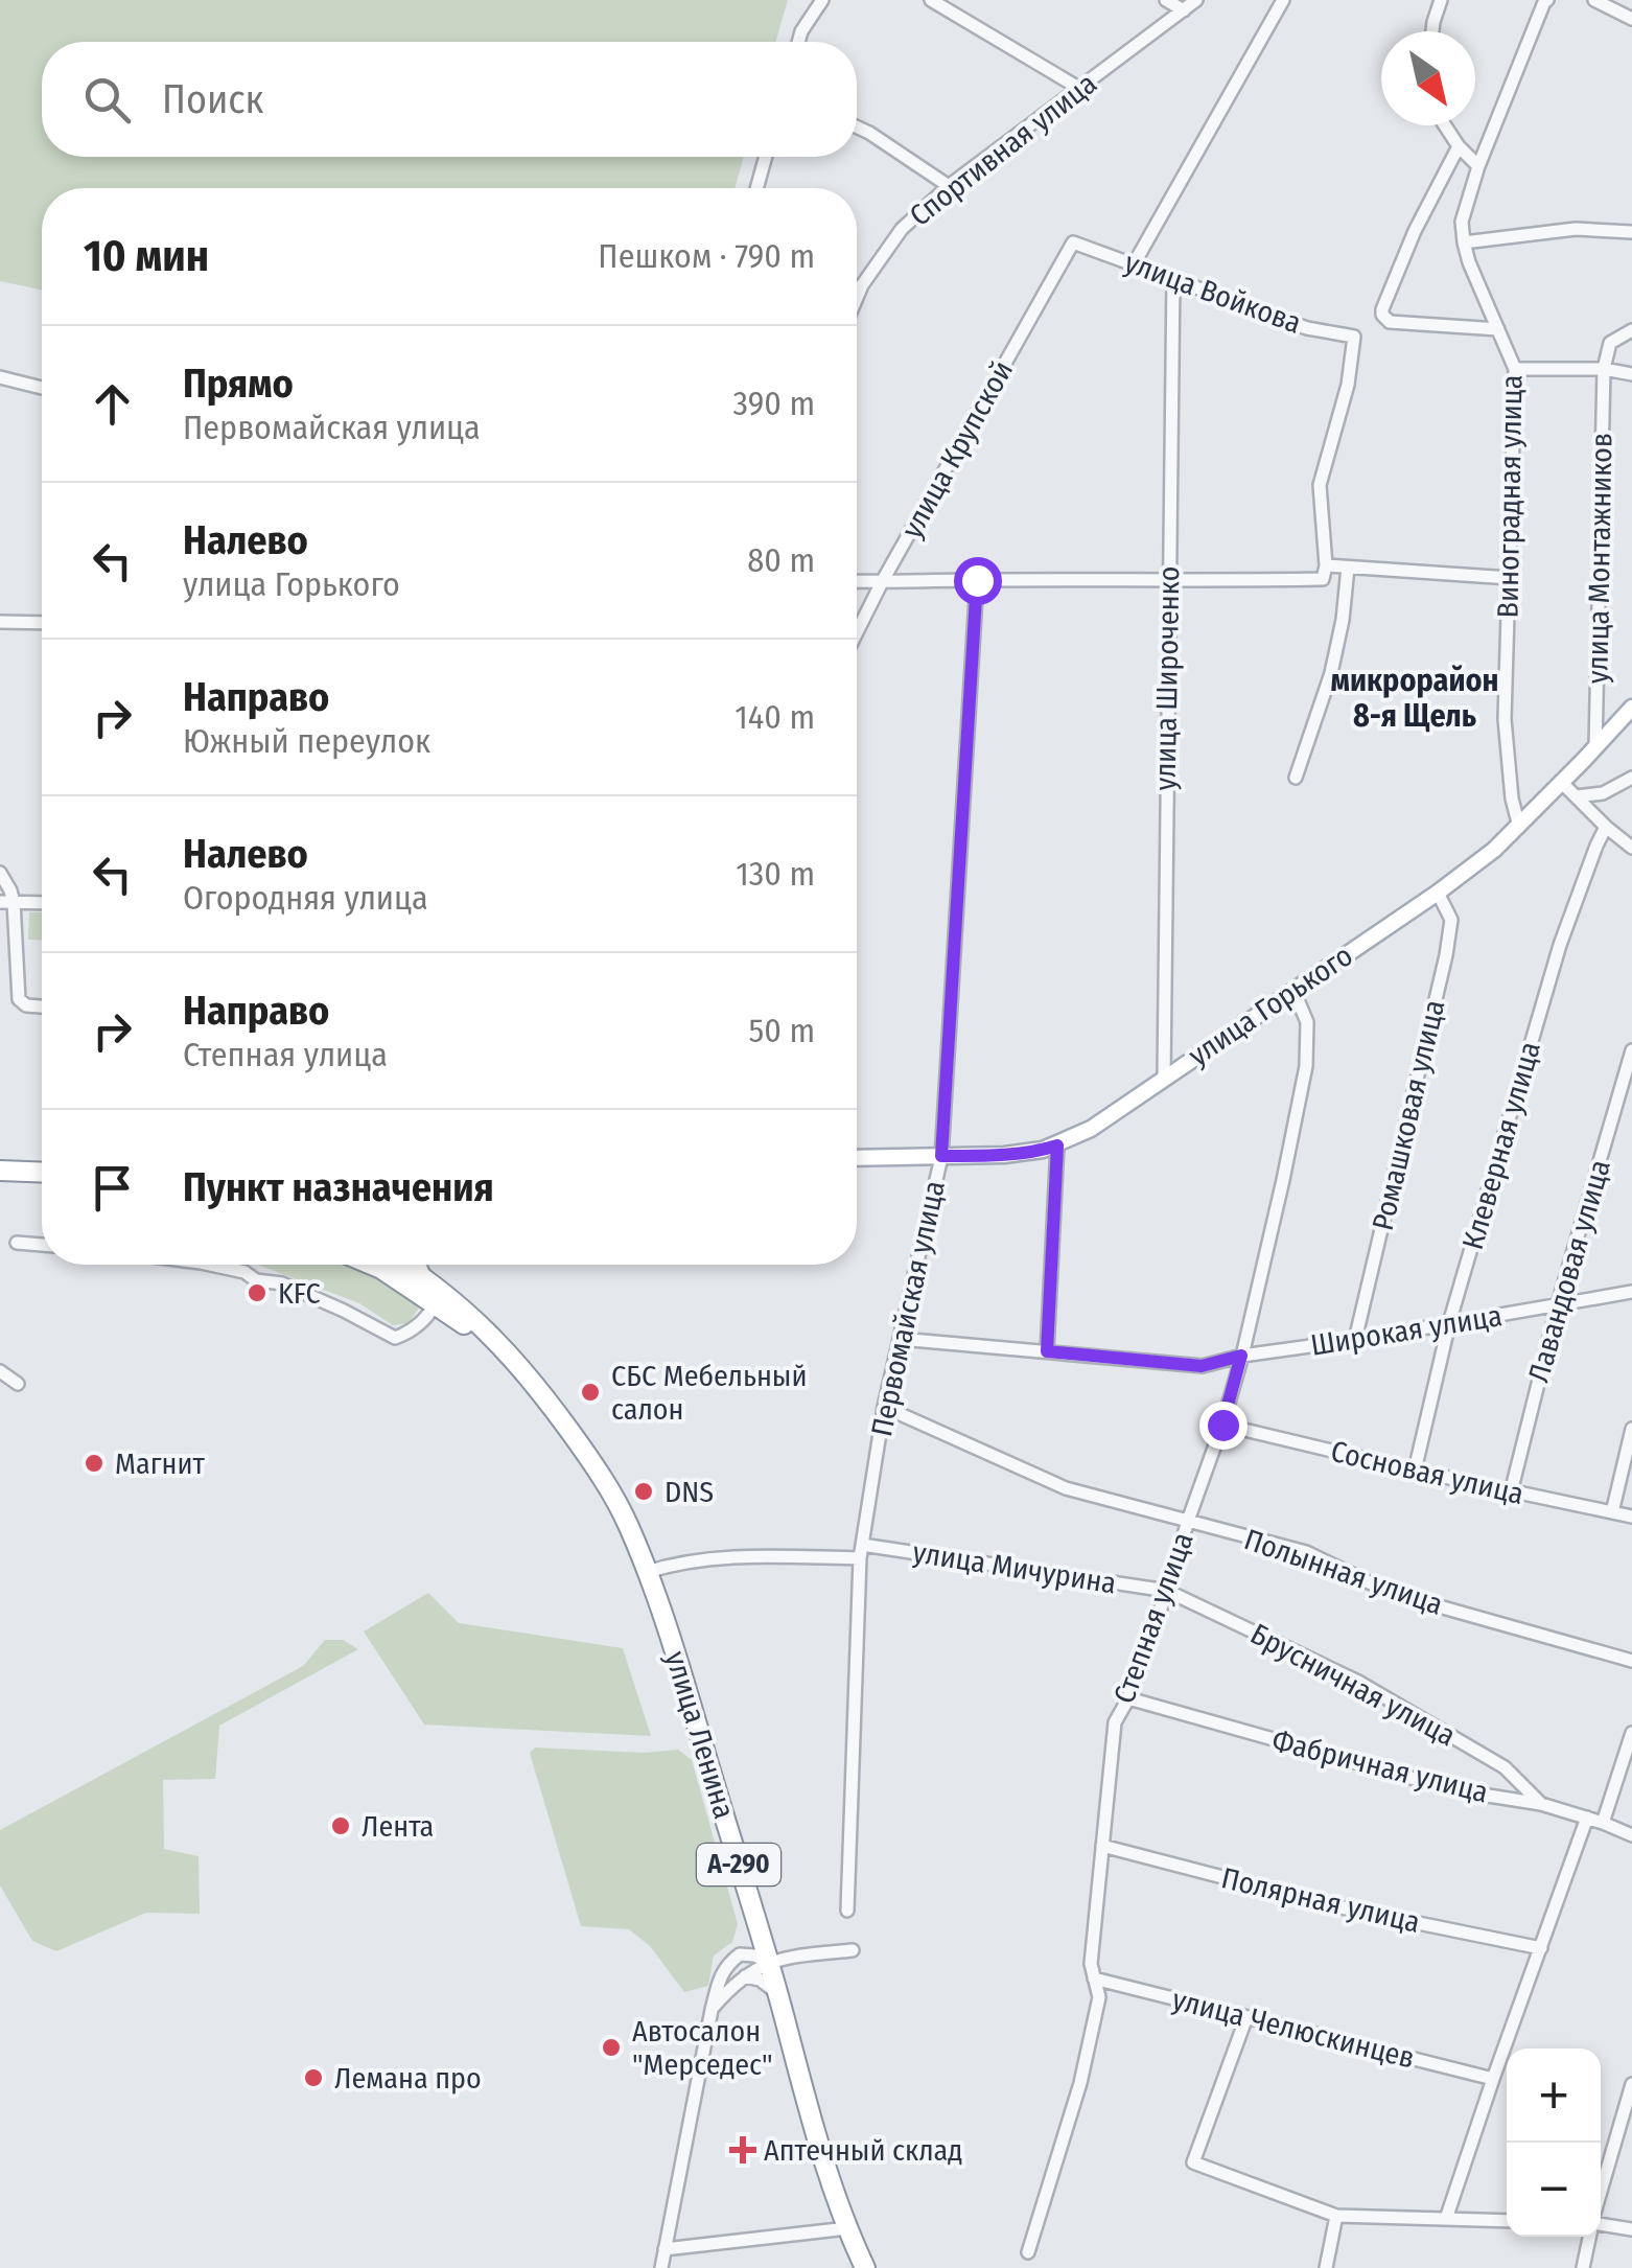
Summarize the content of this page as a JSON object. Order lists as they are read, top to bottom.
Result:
{
  "streets": {
    "highway": ["улица Ленина", "А-290"],
    "main road": ["улица Горького"],
    "street": [
      "Спортивная улица",
      "улица Войкова",
      "улица Крупской",
      "Виноградная улица",
      "улица Монтажников",
      "улица Широченко",
      "Ромашковая улица",
      "Клеверная улица",
      "Лавандовая улица",
      "Первомайская улица",
      "Широкая улица",
      "Сосновая улица",
      "улица Мичурина",
      "Полынная улица",
      "Степная улица",
      "Брусничная улица",
      "Фабричная улица",
      "Полярная улица",
      "улица Челюскинцев"
    ]
  },
  "crossings": [
    ["улица Войкова", "улица Крупской"],
    ["улица Войкова", "улица Широченко"],
    ["Виноградная улица", "улица Горького"],
    ["улица Монтажников", "улица Горького"],
    ["улица Широченко", "улица Горького"],
    ["улица Горького", "Ромашковая улица"],
    ["улица Горького", "Первомайская улица"],
    ["улица Горького", "Степная улица"],
    ["Ромашковая улица", "Широкая улица"],
    ["Клеверная улица", "Широкая улица"],
    ["Клеверная улица", "Сосновая улица"],
    ["Лавандовая улица", "Широкая улица"],
    ["Лавандовая улица", "Сосновая улица"],
    ["Первомайская улица", "Широкая улица"],
    ["Первомайская улица", "улица Мичурина"],
    ["Первомайская улица", "Полынная улица"],
    ["Широкая улица", "Степная улица"],
    ["Сосновая улица", "Степная улица"],
    ["улица Мичурина", "Степная улица"],
    ["улица Мичурина", "Брусничная улица"],
    ["улица Мичурина", "улица Ленина"],
    ["Полынная улица", "Степная улица"],
    ["Степная улица", "Брусничная улица"],
    ["Степная улица", "Фабричная улица"],
    ["Степная улица", "Полярная улица"],
    ["Степная улица", "улица Челюскинцев"],
    ["Брусничная улица", "Фабричная улица"],
    ["улица Ленина", "А-290"]
  ],
  "districts": ["микрорайон 8-я Щель"],
  "places": {
    "other": [
      "KFC",
      "СБС Мебельный салон",
      "Магнит",
      "DNS",
      "Лента",
      "Автосалон \"Мерседес\"",
      "Лемана про"
    ],
    "health": ["Аптечный склад"]
  },
  "north": "bottom right",
  "page": {
    "search": "Поиск",
    "heading": ["10 мин", "Пешком · 790 m"],
    "list": [
      ["Прямо", "Первомайская улица", "390 m"],
      ["Налево", "улица Горького", "80 m"],
      ["Направо", "Южный переулок", "140 m"],
      ["Налево", "Огородняя улица", "130 m"],
      ["Направо", "Степная улица", "50 m"],
      "Пункт назначения"
    ],
    "map_buttons": ["+", "−"]
  }
}
